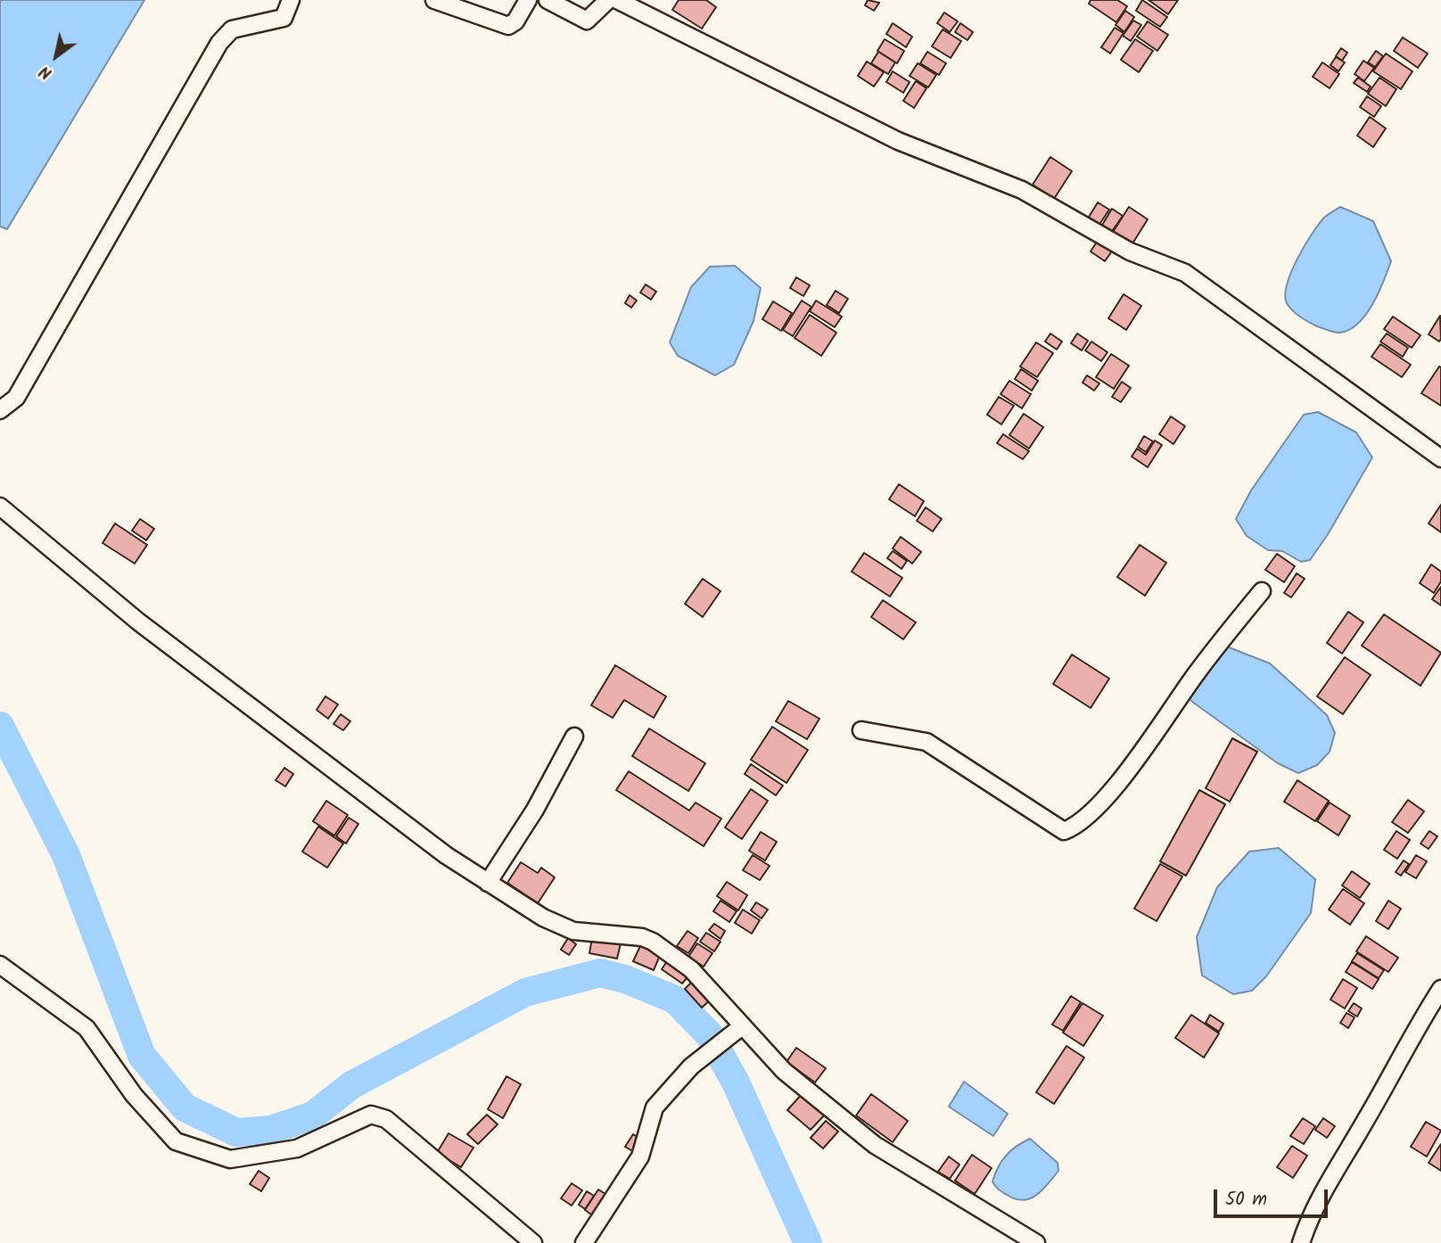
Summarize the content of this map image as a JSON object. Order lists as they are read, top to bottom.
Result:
{
  "scale_bar": "50 m",
  "north": "bottom left"
}
